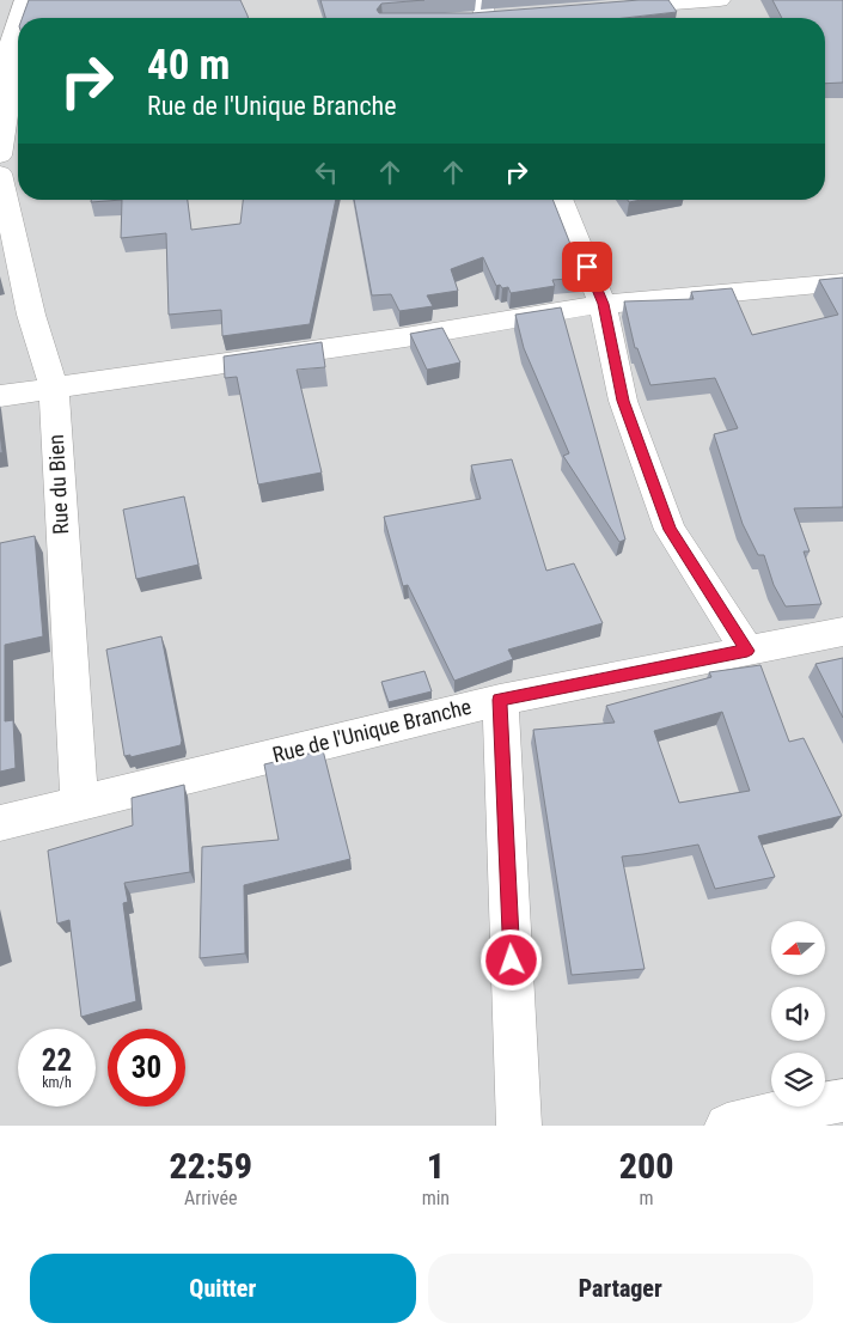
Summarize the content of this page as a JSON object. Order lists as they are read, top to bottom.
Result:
{
  "streets": {
    "street": ["Rue du Bien", "Rue de l'Unique Branche"]
  },
  "crossings": [
    ["Rue du Bien", "Rue de l'Unique Branche"]
  ],
  "north": "left",
  "page": {
    "turn": ["40 m", "Rue de l'Unique Branche"],
    "speed": "22 km/h",
    "limit": "30",
    "eta": [
      "22:59",
      "Arrivée",
      "1",
      "min",
      "200",
      "m"
    ],
    "buttons": ["Quitter", "Partager"]
  }
}
